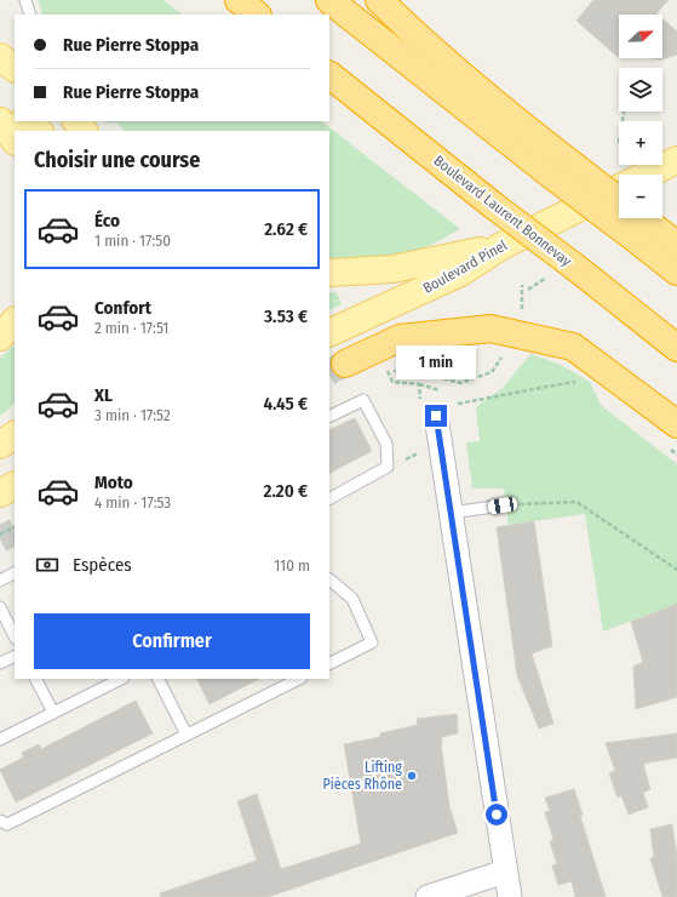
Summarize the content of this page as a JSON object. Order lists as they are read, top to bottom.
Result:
{
  "streets": {
    "highway": ["Boulevard Laurent Bonnevay"],
    "main road": ["Boulevard Pinel"]
  },
  "places": ["Lifting Pièces Rhône"],
  "north": "top right",
  "page": {
    "map_buttons": ["+", "−"],
    "banner": ["Rue Pierre Stoppa", "Rue Pierre Stoppa"],
    "heading": "Choisir une course",
    "list": [
      {
        "name": "Éco",
        "note": "1 min · 17:50",
        "value": "2.62 €"
      },
      {
        "name": "Confort",
        "note": "2 min · 17:51",
        "value": "3.53 €"
      },
      {
        "name": "XL",
        "note": "3 min · 17:52",
        "value": "4.45 €"
      },
      {
        "name": "Moto",
        "note": "4 min · 17:53",
        "value": "2.20 €"
      }
    ],
    "bubble": "1 min",
    "pay": ["Espèces", "110 m"],
    "buttons": "Confirmer"
  }
}
